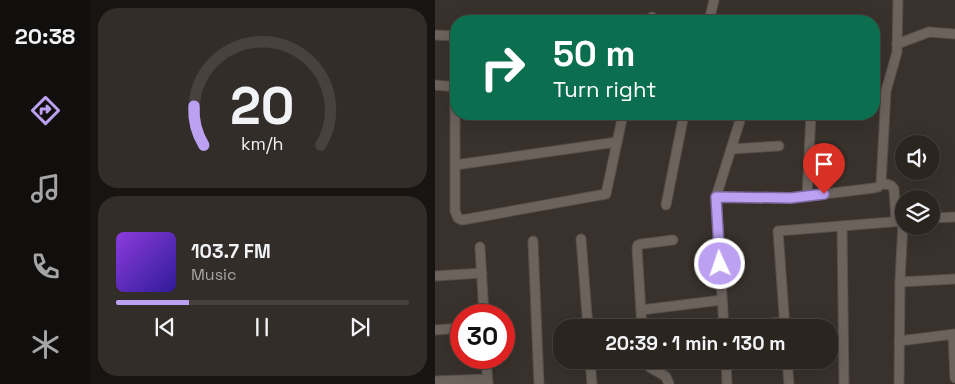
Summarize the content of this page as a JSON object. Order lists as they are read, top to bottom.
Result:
{
  "page": {
    "tabs": "20:38",
    "turn": ["50 m", "Turn right"],
    "song": ["103.7 FM", "Music"],
    "limit": "30",
    "trip": "20:39 · 1 min · 130 m",
    "gauge": ["20", "km/h"]
  }
}
